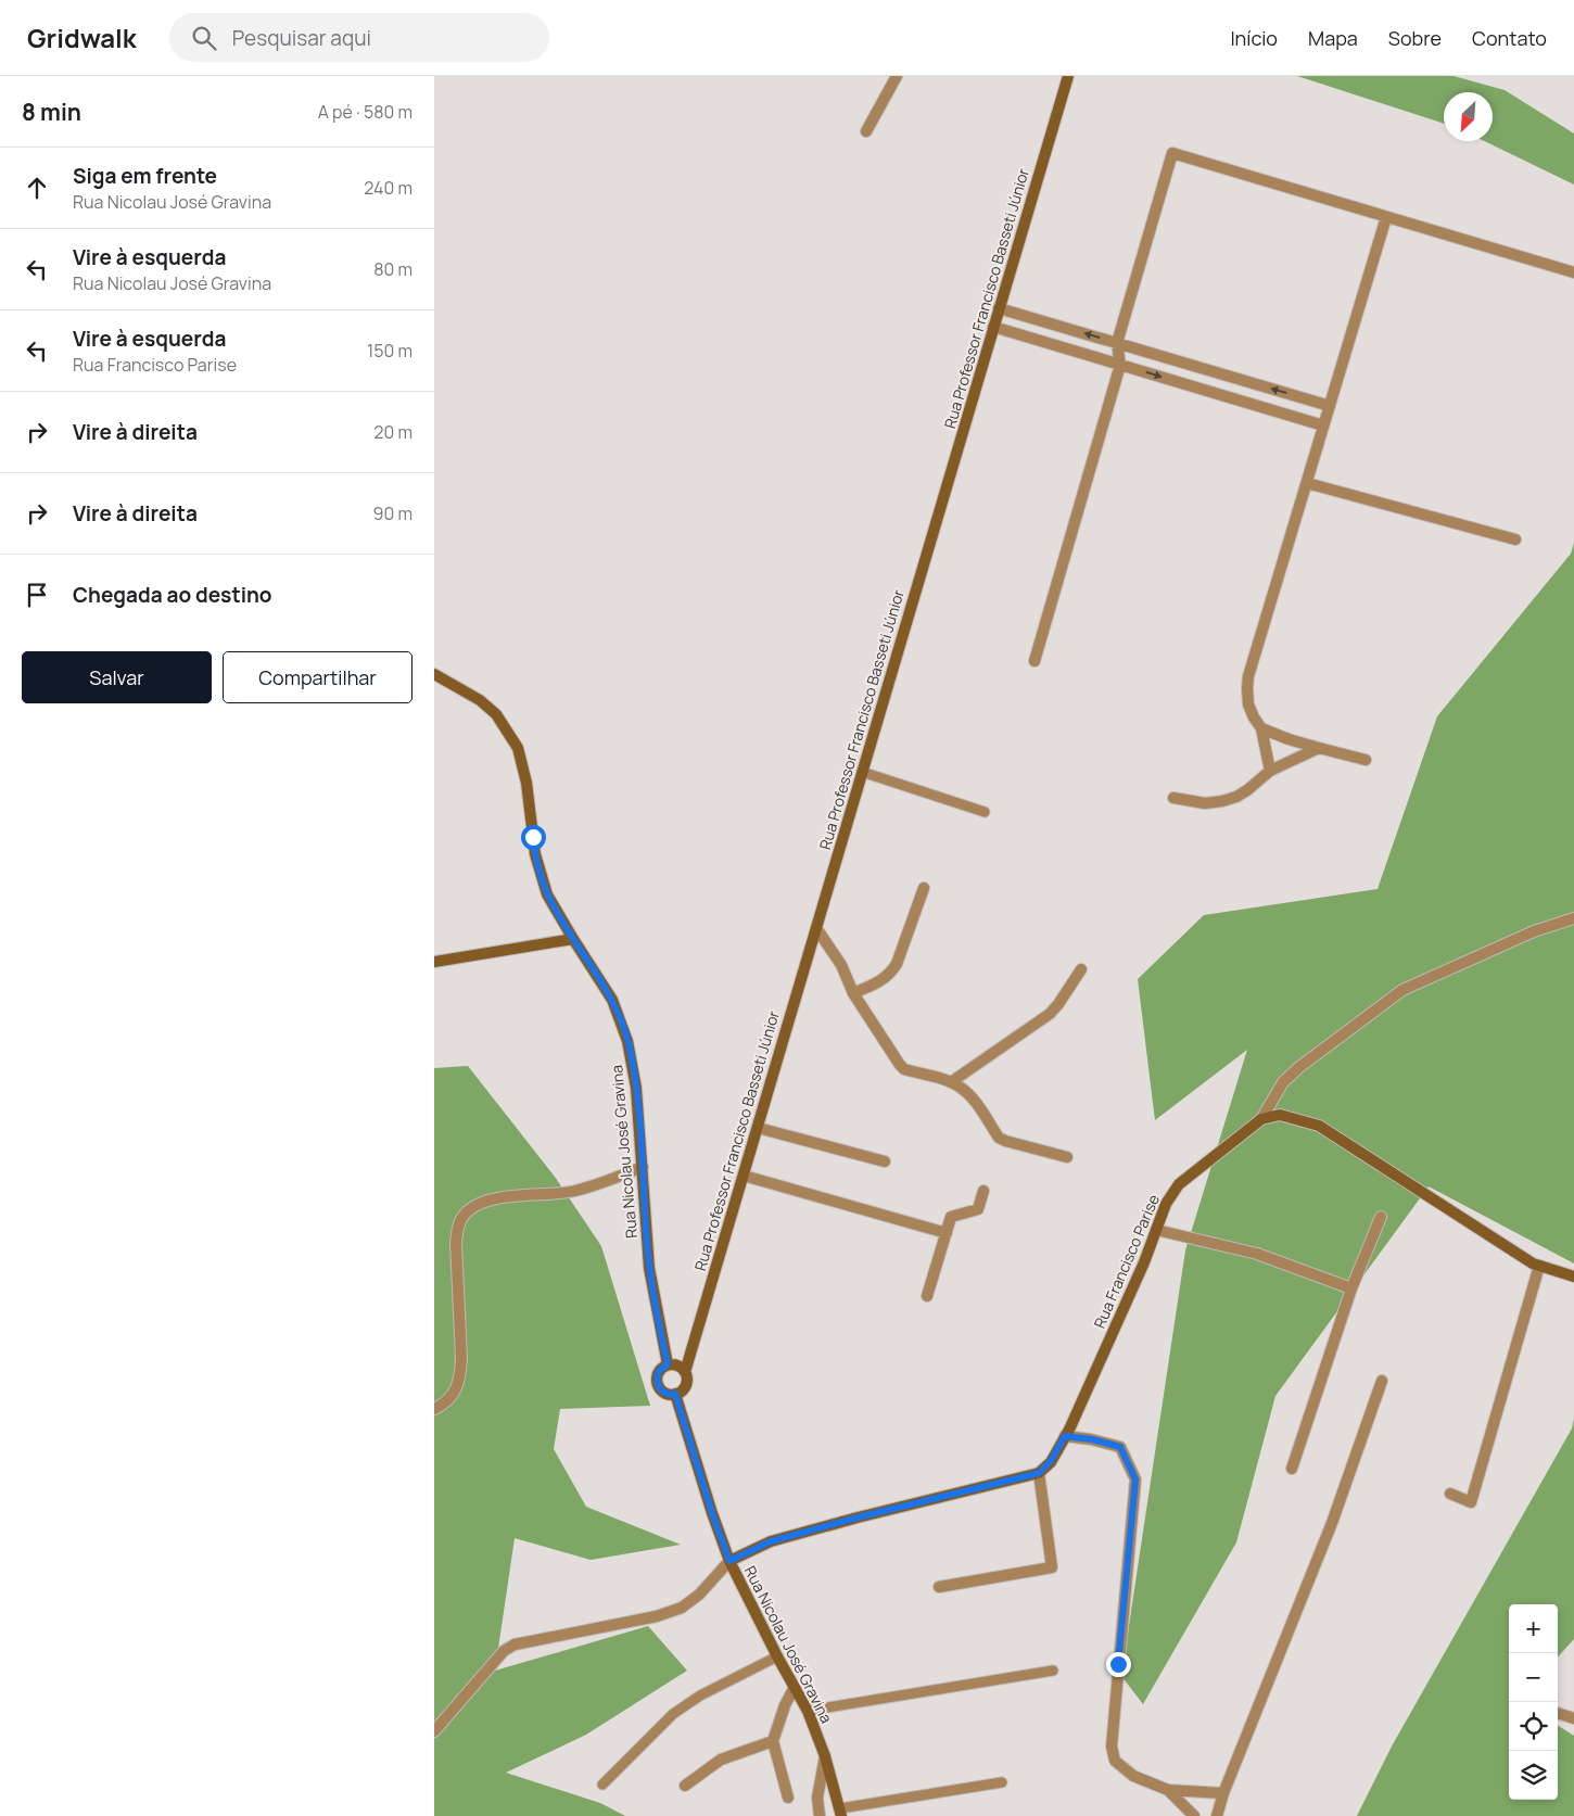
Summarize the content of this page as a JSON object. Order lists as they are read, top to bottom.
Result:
{
  "streets": {
    "main road": ["Rua Professor Francisco Basseti Júnior", "Rua Nicolau José Gravina", "Rua Francisco Parise"]
  },
  "crossings": [
    ["Rua Professor Francisco Basseti Júnior", "Rua Nicolau José Gravina"]
  ],
  "north": "bottom left",
  "page": {
    "header": "Gridwalk",
    "search": "Pesquisar aqui",
    "nav": [
      "Início",
      "Mapa",
      "Sobre",
      "Contato"
    ],
    "heading": ["8 min", "A pé · 580 m"],
    "list": [
      ["Siga em frente", "Rua Nicolau José Gravina", "240 m"],
      ["Vire à esquerda", "Rua Nicolau José Gravina", "80 m"],
      ["Vire à esquerda", "Rua Francisco Parise", "150 m"],
      ["Vire à direita", "20 m"],
      ["Vire à direita", "90 m"],
      "Chegada ao destino"
    ],
    "buttons": ["Salvar", "Compartilhar"],
    "map_buttons": ["+", "−"]
  }
}
